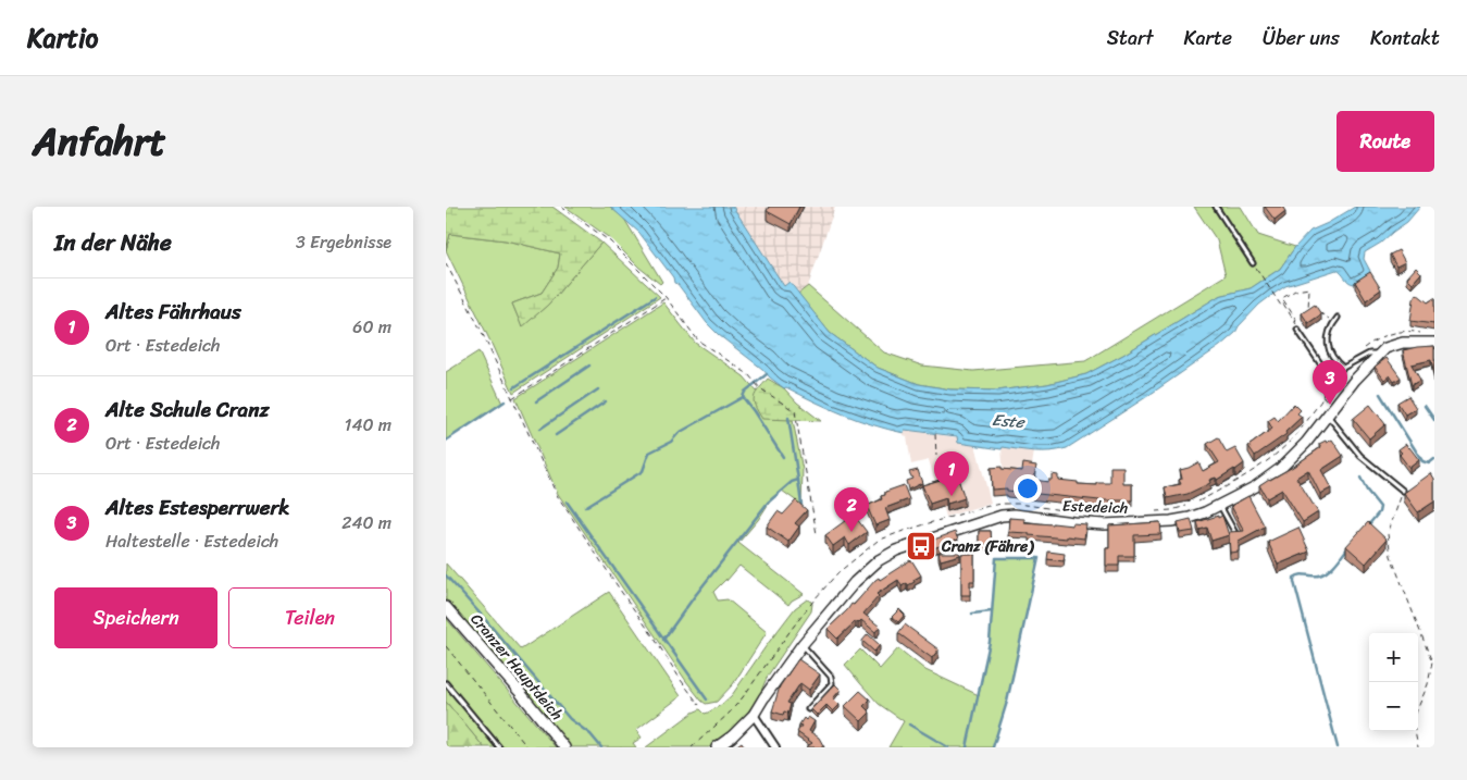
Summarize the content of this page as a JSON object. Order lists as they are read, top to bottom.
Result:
{
  "streets": {
    "street": ["Estedeich", "Cranzer Hauptdeich"]
  },
  "water": ["Este"],
  "places": {
    "bus stop": ["Cranz (Fähre)"]
  },
  "page": {
    "header": "Kartio",
    "nav": [
      "Start",
      "Karte",
      "Über uns",
      "Kontakt"
    ],
    "title": "Anfahrt",
    "buttons": [
      "Route",
      ["Speichern", "Teilen"]
    ],
    "heading": ["In der Nähe", "3 Ergebnisse"],
    "list": [
      {
        "mark": "1",
        "name": "Altes Fährhaus",
        "note": "Ort · Estedeich",
        "value": "60 m"
      },
      {
        "mark": "2",
        "name": "Alte Schule Cranz",
        "note": "Ort · Estedeich",
        "value": "140 m"
      },
      {
        "mark": "3",
        "name": "Altes Estesperrwerk",
        "note": "Haltestelle · Estedeich",
        "value": "240 m"
      }
    ],
    "pins": ["3", "1", "2"],
    "map_buttons": ["+", "−"]
  }
}
